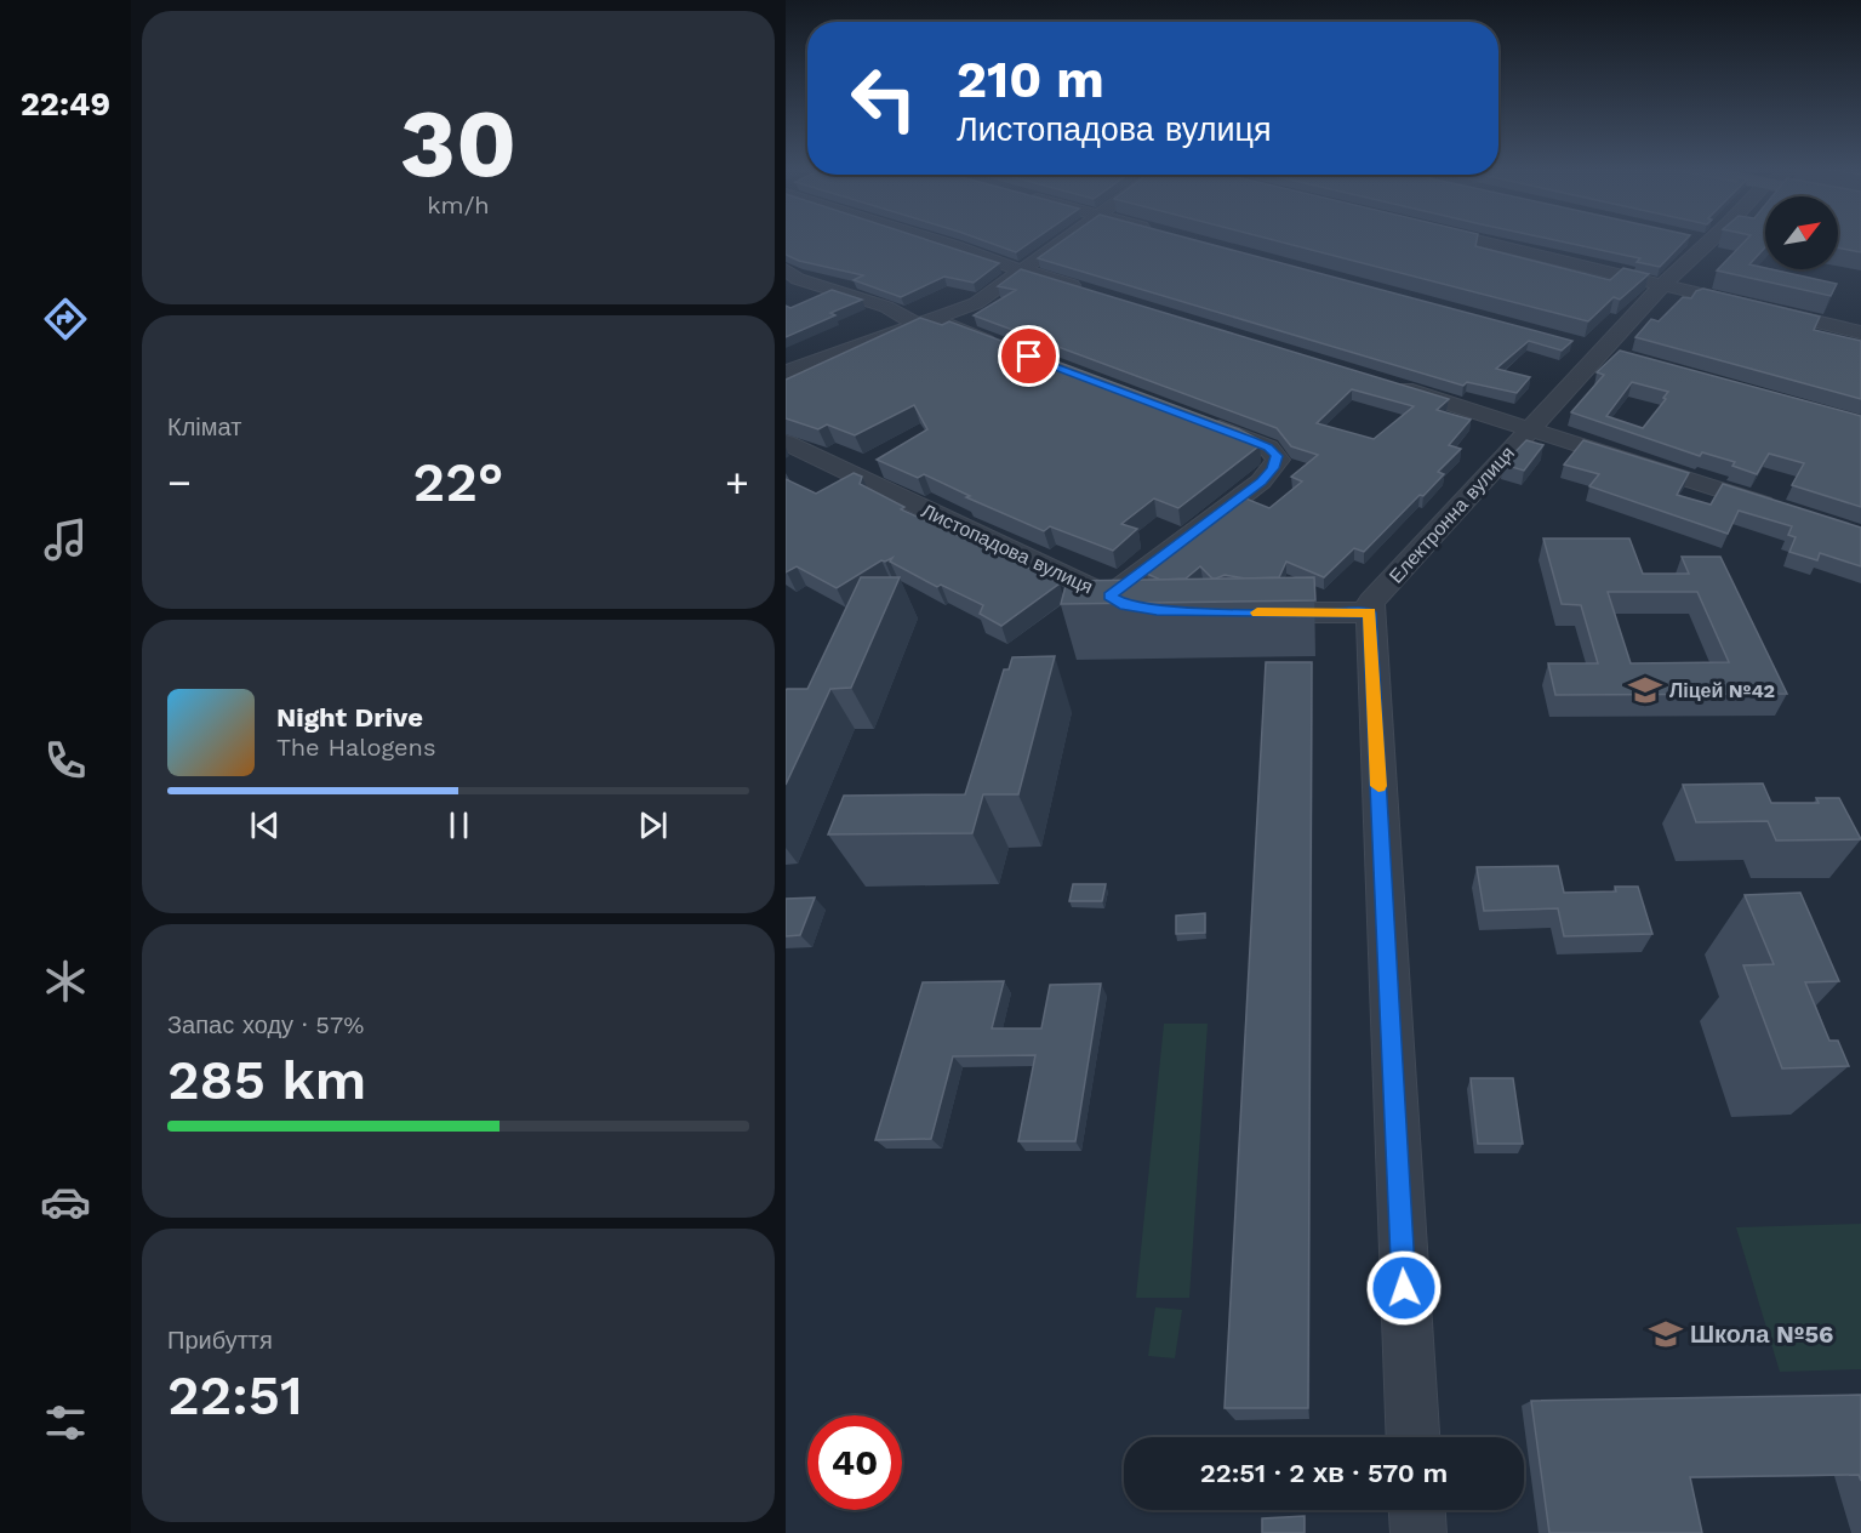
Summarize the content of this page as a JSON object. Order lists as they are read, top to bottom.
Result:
{
  "streets": {
    "street": ["Електронна вулиця", "Листопадова вулиця"]
  },
  "places": {
    "school or university": ["Ліцей №42", "Школа №56"]
  },
  "north": "top right",
  "page": {
    "tabs": "22:49",
    "tile": [
      ["30", "km/h"],
      "Клімат",
      ["Запас ходу · 57%", "285 km"],
      ["Прибуття", "22:51"]
    ],
    "turn": ["210 m", "Листопадова вулиця"],
    "heat": ["−", "22°", "+"],
    "song": ["Night Drive", "The Halogens"],
    "limit": "40",
    "trip": "22:51 · 2 хв · 570 m"
  }
}
